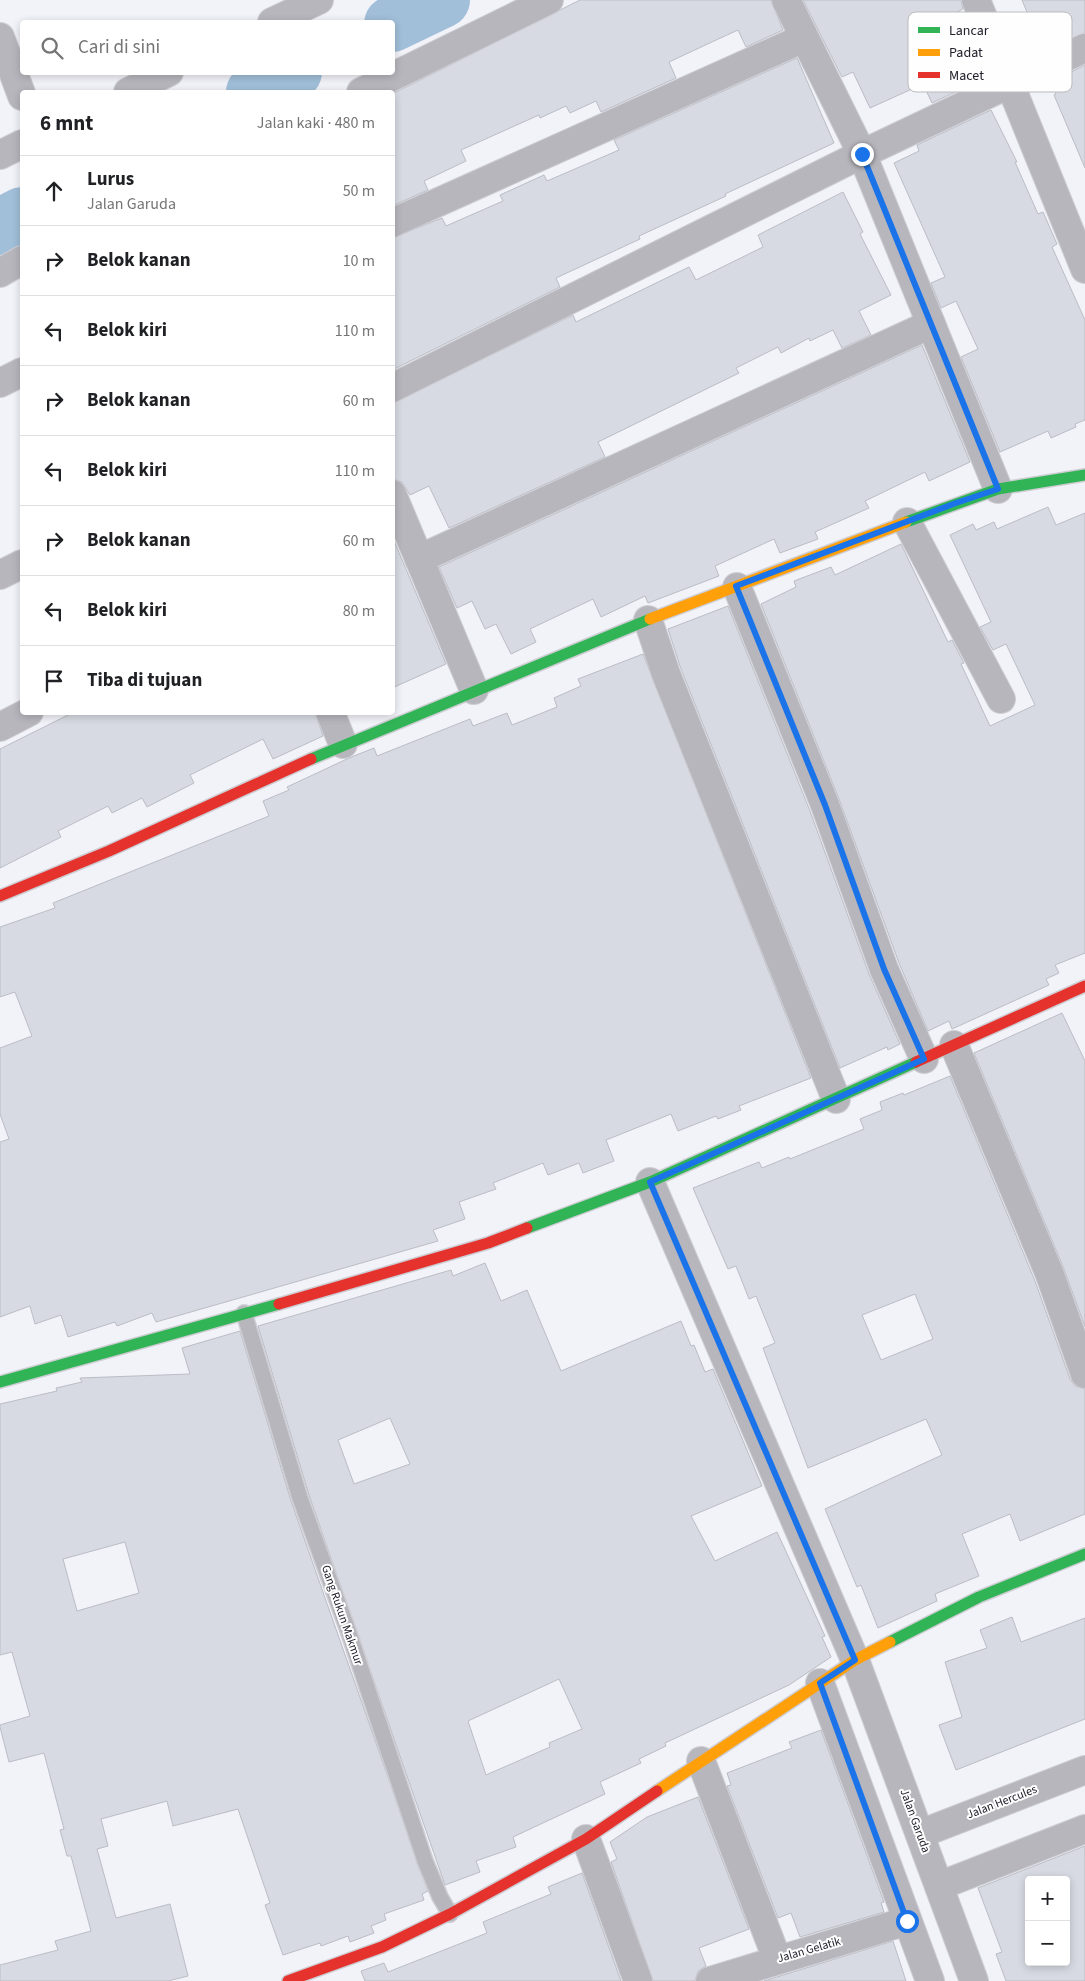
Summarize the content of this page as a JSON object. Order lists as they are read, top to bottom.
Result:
{
  "streets": {
    "street": ["Jalan Hercules", "Jalan Garuda", "Jalan Gelatik"],
    "lane": ["Gang Rukun Makmur"]
  },
  "crossings": [
    ["Jalan Hercules", "Jalan Garuda"]
  ],
  "legend": ["Lancar", "Padat", "Macet"],
  "page": {
    "search": "Cari di sini",
    "heading": ["6 mnt", "Jalan kaki · 480 m"],
    "list": [
      ["Lurus", "Jalan Garuda", "50 m"],
      ["Belok kanan", "10 m"],
      ["Belok kiri", "110 m"],
      ["Belok kanan", "60 m"],
      ["Belok kiri", "110 m"],
      ["Belok kanan", "60 m"],
      ["Belok kiri", "80 m"],
      "Tiba di tujuan"
    ],
    "map_buttons": ["+", "−"]
  }
}
